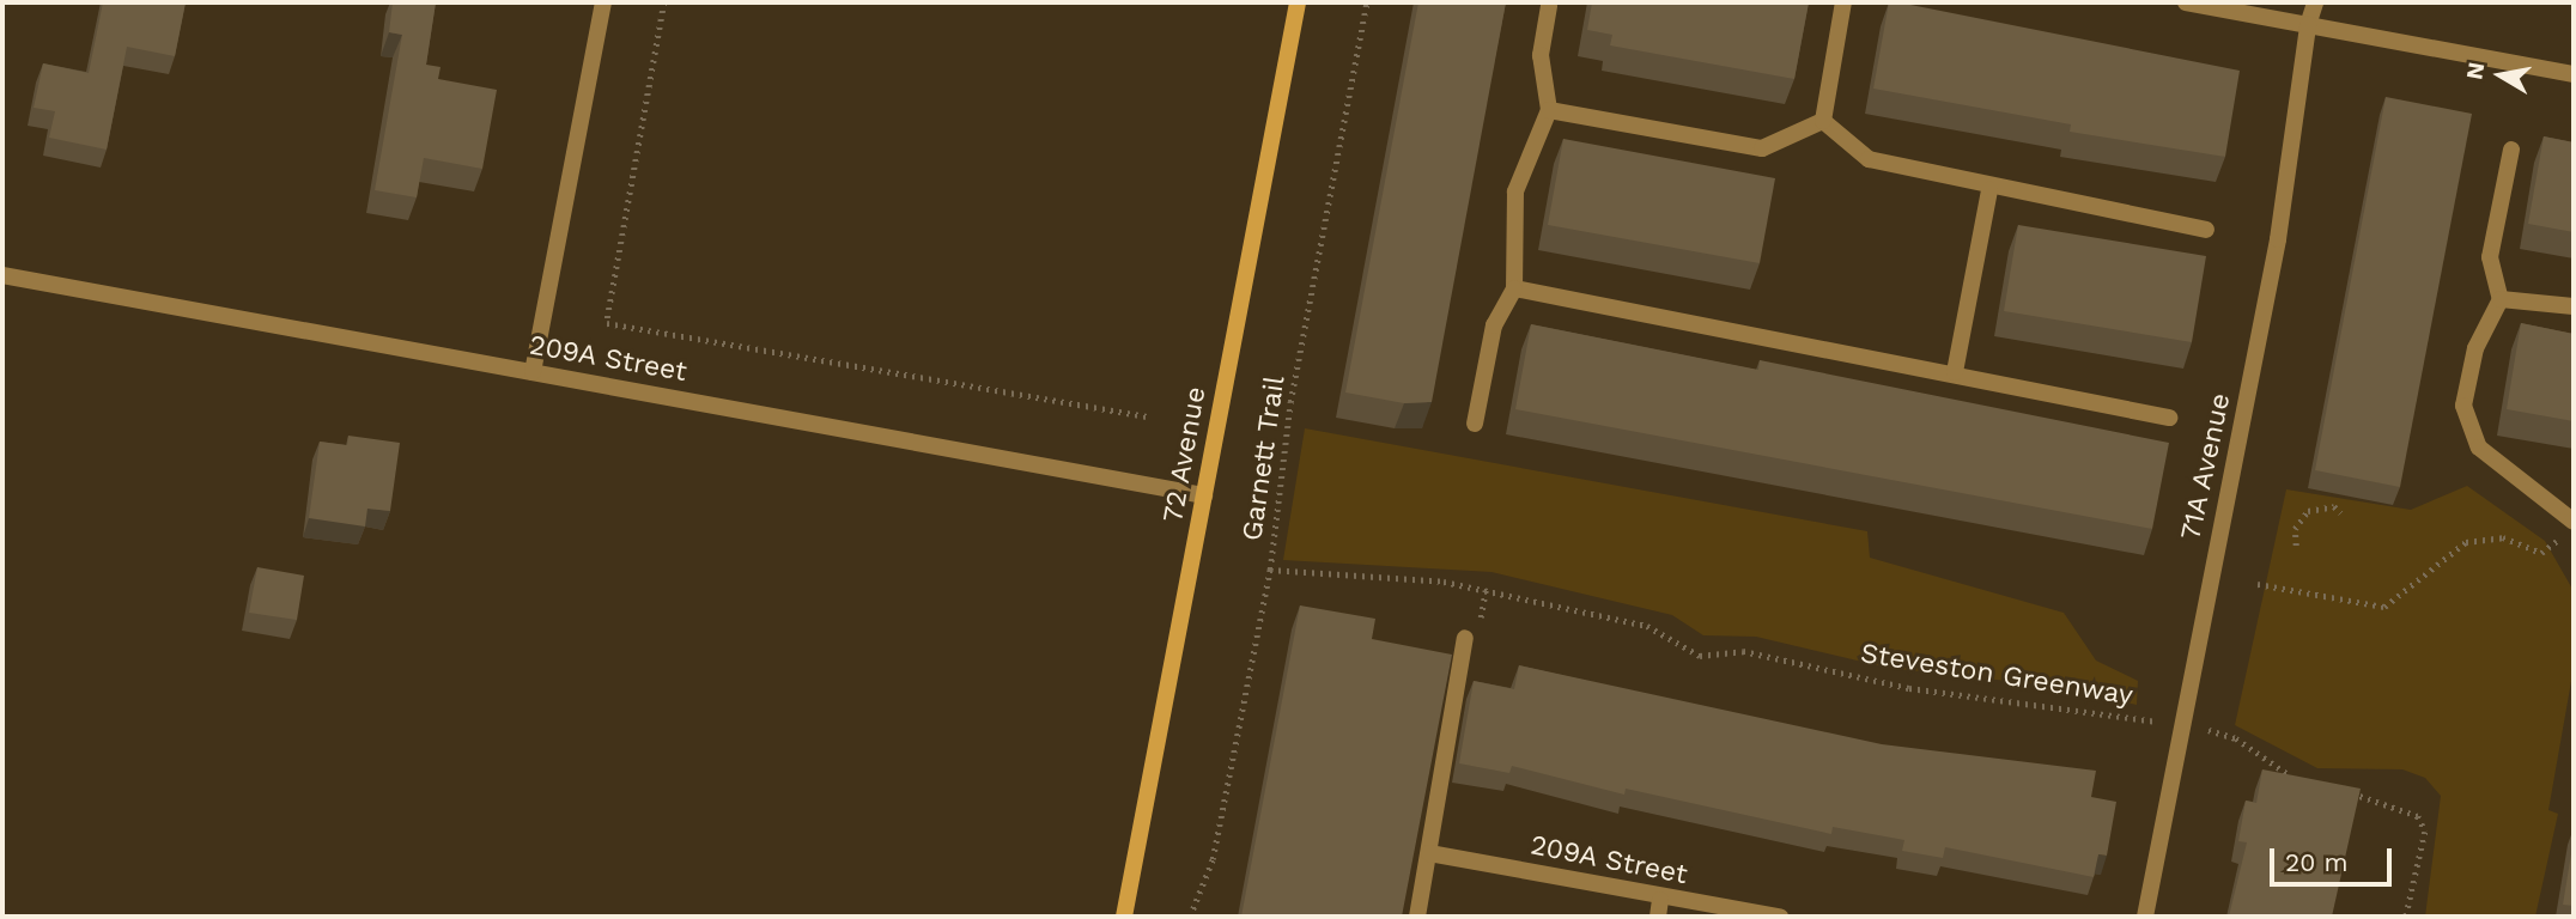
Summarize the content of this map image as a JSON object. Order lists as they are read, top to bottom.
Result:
{
  "streets": {
    "main road": ["72 Avenue"],
    "street": ["209A Street", "71A Avenue"],
    "path": ["Garnett Trail", "Steveston Greenway"]
  },
  "crossings": [
    ["209A Street", "72 Avenue"],
    ["Garnett Trail", "Steveston Greenway"],
    ["71A Avenue", "Steveston Greenway"]
  ],
  "scale_bar": "20 m",
  "north": "left"
}
